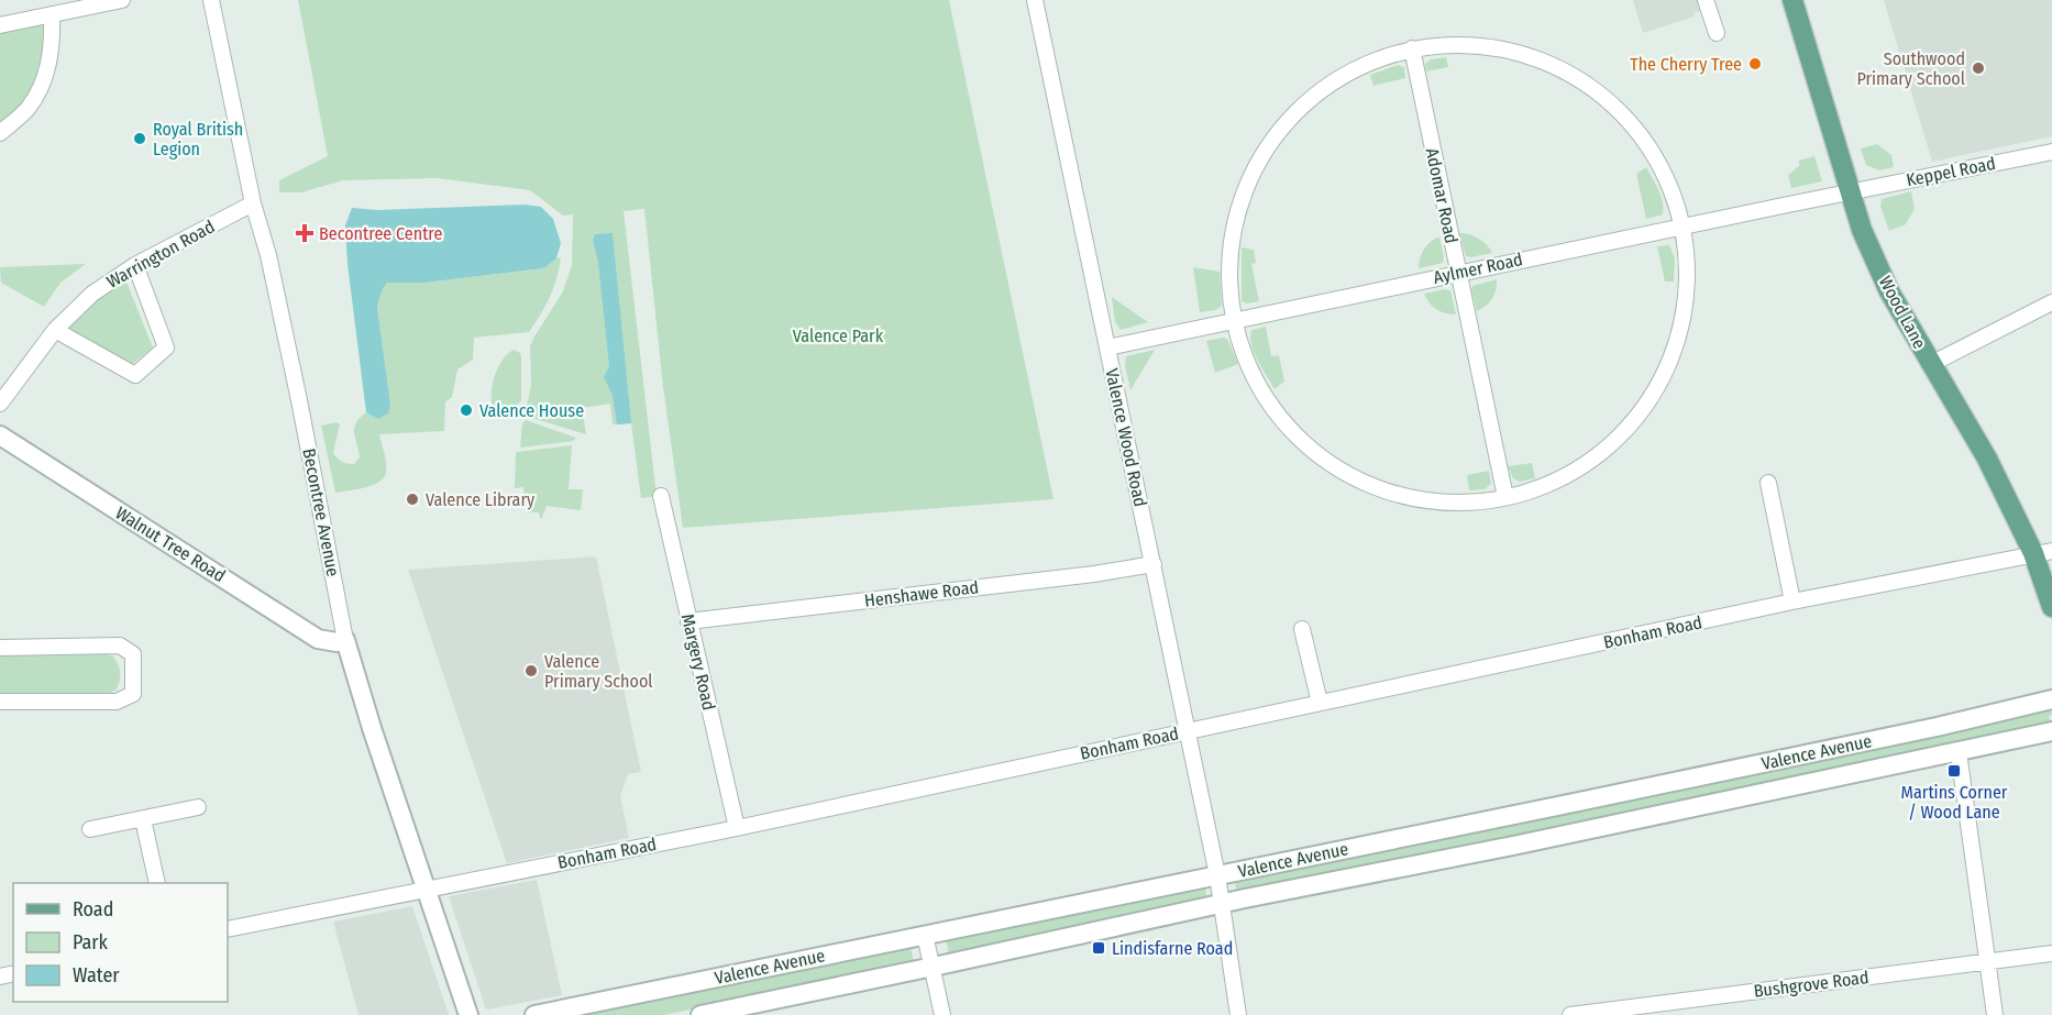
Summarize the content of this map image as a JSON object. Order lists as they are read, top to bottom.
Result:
{
  "streets": {
    "main road": ["Wood Lane"],
    "street": [
      "Keppel Road",
      "Adomar Road",
      "Warrington Road",
      "Aylmer Road",
      "Valence Wood Road",
      "Becontree Avenue",
      "Walnut Tree Road",
      "Henshawe Road",
      "Bonham Road",
      "Margery Road",
      "Valence Avenue",
      "Bushgrove Road"
    ]
  },
  "crossings": [
    ["Keppel Road", "Aylmer Road"],
    ["Keppel Road", "Wood Lane"],
    ["Adomar Road", "Aylmer Road"],
    ["Warrington Road", "Becontree Avenue"],
    ["Aylmer Road", "Wood Lane"],
    ["Aylmer Road", "Valence Wood Road"],
    ["Wood Lane", "Bonham Road"],
    ["Valence Wood Road", "Henshawe Road"],
    ["Valence Wood Road", "Bonham Road"],
    ["Valence Wood Road", "Valence Avenue"],
    ["Becontree Avenue", "Walnut Tree Road"],
    ["Becontree Avenue", "Bonham Road"],
    ["Henshawe Road", "Margery Road"],
    ["Bonham Road", "Margery Road"]
  ],
  "parks": ["Valence Park"],
  "places": {
    "other": [
      "The Cherry Tree",
      "Southwood Primary School",
      "Royal British Legion",
      "Valence House",
      "Valence Library",
      "Valence Primary School"
    ],
    "health": ["Becontree Centre"],
    "transit": ["Martins Corner / Wood Lane", "Lindisfarne Road"]
  },
  "legend": ["Road", "Park", "Water"]
}
